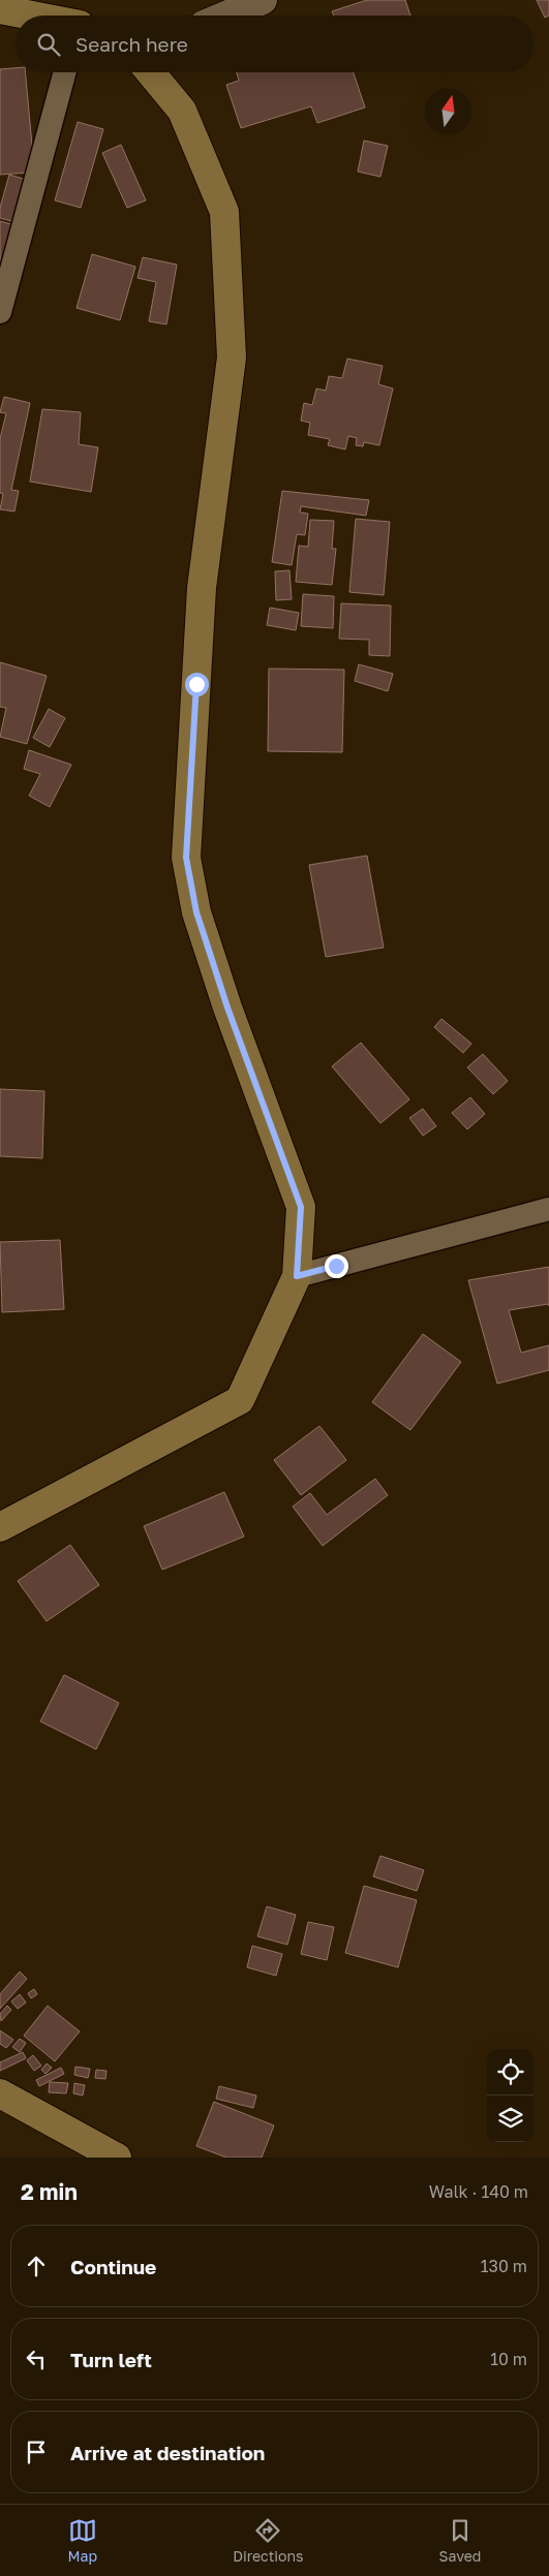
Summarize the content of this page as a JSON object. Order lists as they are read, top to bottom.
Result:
{
  "north": "top",
  "page": {
    "search": "Search here",
    "heading": ["2 min", "Walk · 140 m"],
    "list": [
      ["Continue", "130 m"],
      ["Turn left", "10 m"],
      "Arrive at destination"
    ],
    "nav": ["Map", "Directions", "Saved"]
  }
}
